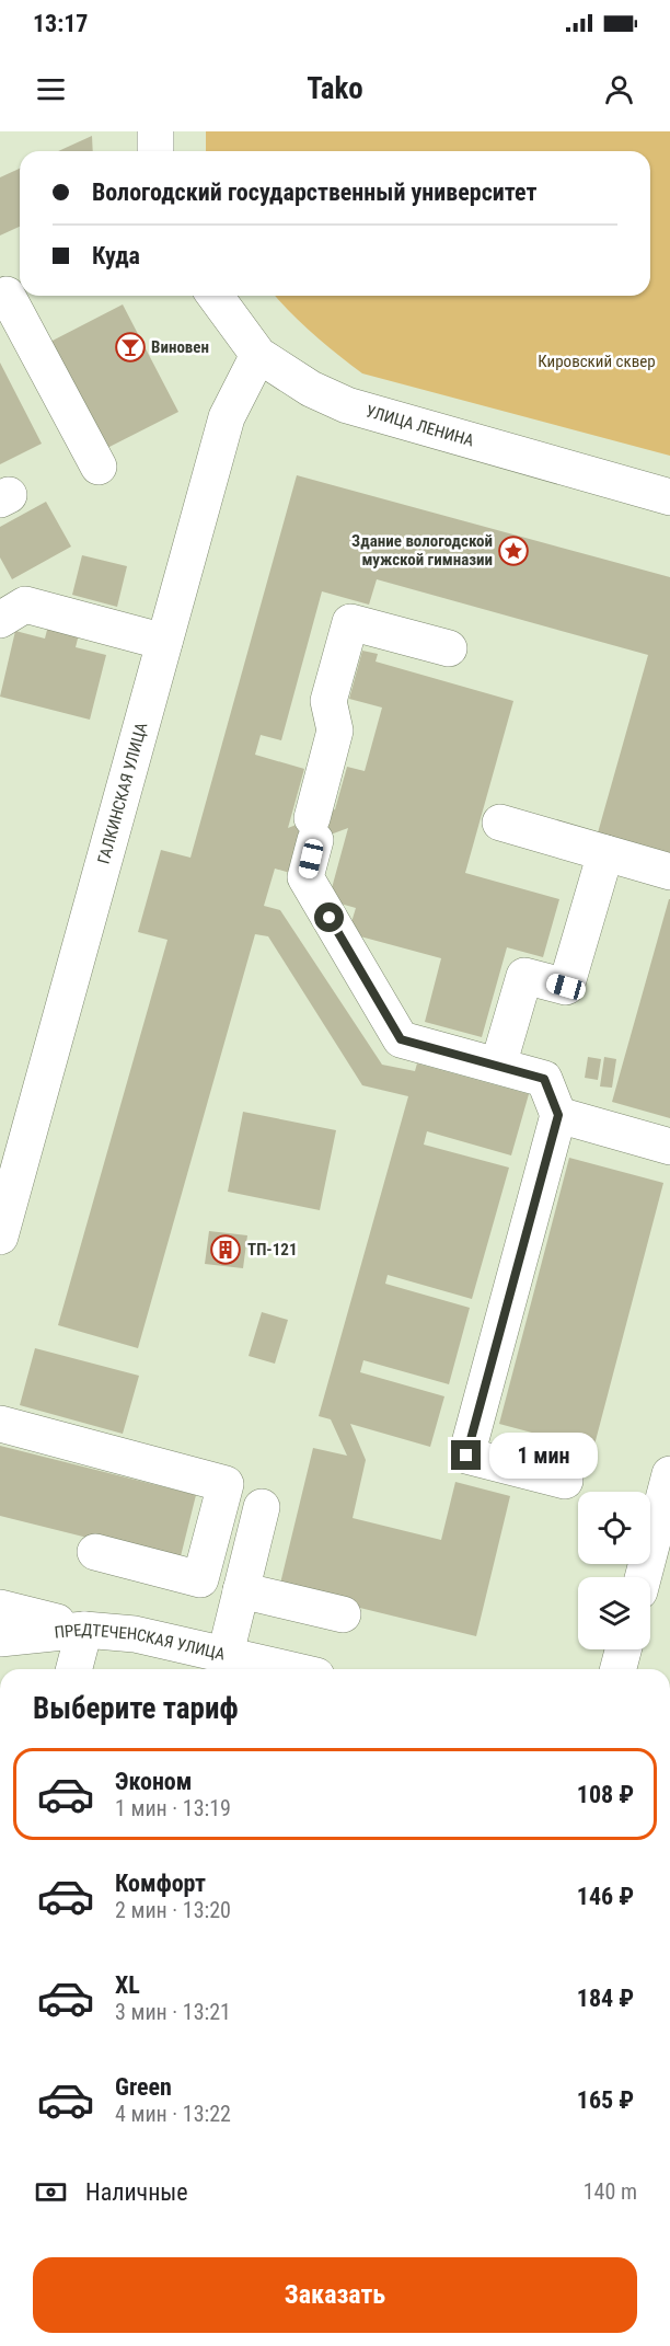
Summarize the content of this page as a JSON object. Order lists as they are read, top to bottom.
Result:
{
  "streets": {
    "street": ["УЛИЦА ЛЕНИНА", "ГАЛКИНСКАЯ УЛИЦА", "ПРЕДТЕЧЕНСКАЯ УЛИЦА"]
  },
  "crossings": [
    ["УЛИЦА ЛЕНИНА", "ГАЛКИНСКАЯ УЛИЦА"]
  ],
  "parks": ["Кировский сквер"],
  "places": {
    "bar": ["Виновен"],
    "place": ["Здание вологодской мужской гимназии"],
    "building": ["ТП-121"]
  },
  "page": {
    "status": "13:17",
    "header": "Tako",
    "banner": ["Вологодский государственный университет", "Куда"],
    "bubble": "1 мин",
    "heading": "Выберите тариф",
    "list": [
      {
        "name": "Эконом",
        "note": "1 мин · 13:19",
        "value": "108 ₽"
      },
      {
        "name": "Комфорт",
        "note": "2 мин · 13:20",
        "value": "146 ₽"
      },
      {
        "name": "XL",
        "note": "3 мин · 13:21",
        "value": "184 ₽"
      },
      {
        "name": "Green",
        "note": "4 мин · 13:22",
        "value": "165 ₽"
      }
    ],
    "pay": ["Наличные", "140 m"],
    "buttons": "Заказать"
  }
}
